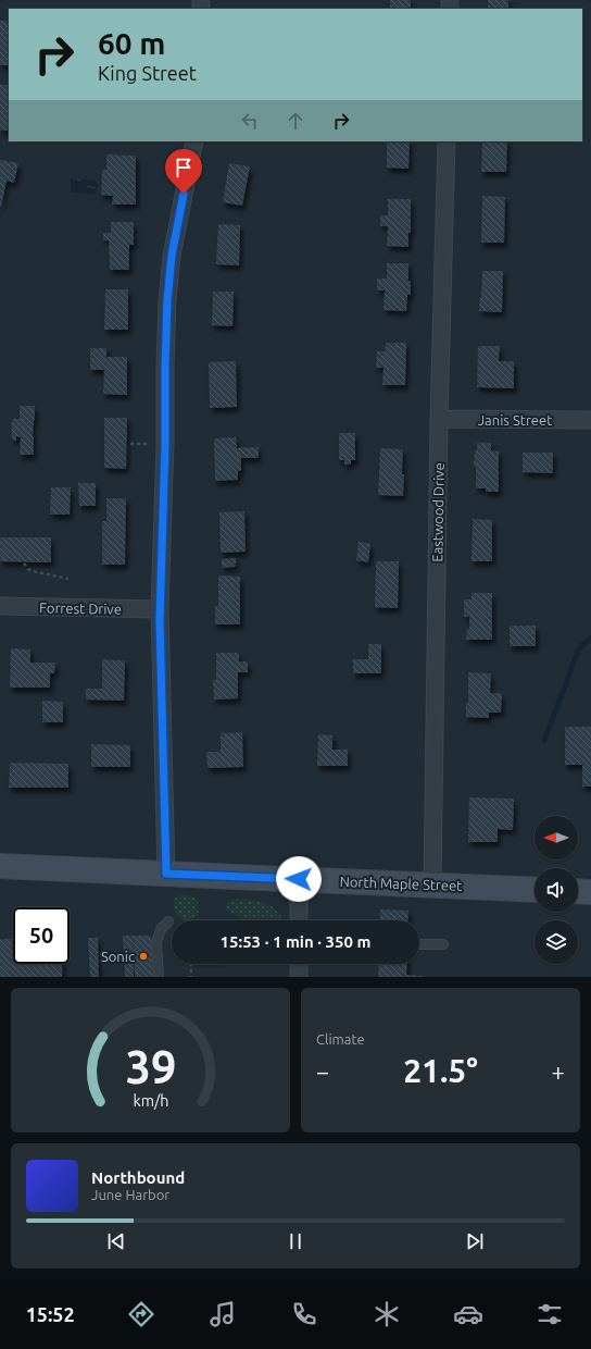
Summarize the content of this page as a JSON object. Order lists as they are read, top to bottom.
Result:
{
  "streets": {
    "main road": ["North Maple Street"],
    "street": ["Janis Street", "Eastwood Drive", "Forrest Drive"]
  },
  "crossings": [
    ["Janis Street", "Eastwood Drive"],
    ["Eastwood Drive", "North Maple Street"]
  ],
  "places": ["Sonic"],
  "north": "left",
  "page": {
    "turn": ["60 m", "King Street"],
    "limit": "50",
    "trip": "15:53 · 1 min · 350 m",
    "tile": "Climate",
    "heat": ["−", "21.5°", "+"],
    "song": ["Northbound", "June Harbor"],
    "tabs": "15:52",
    "gauge": ["39", "km/h"]
  }
}
